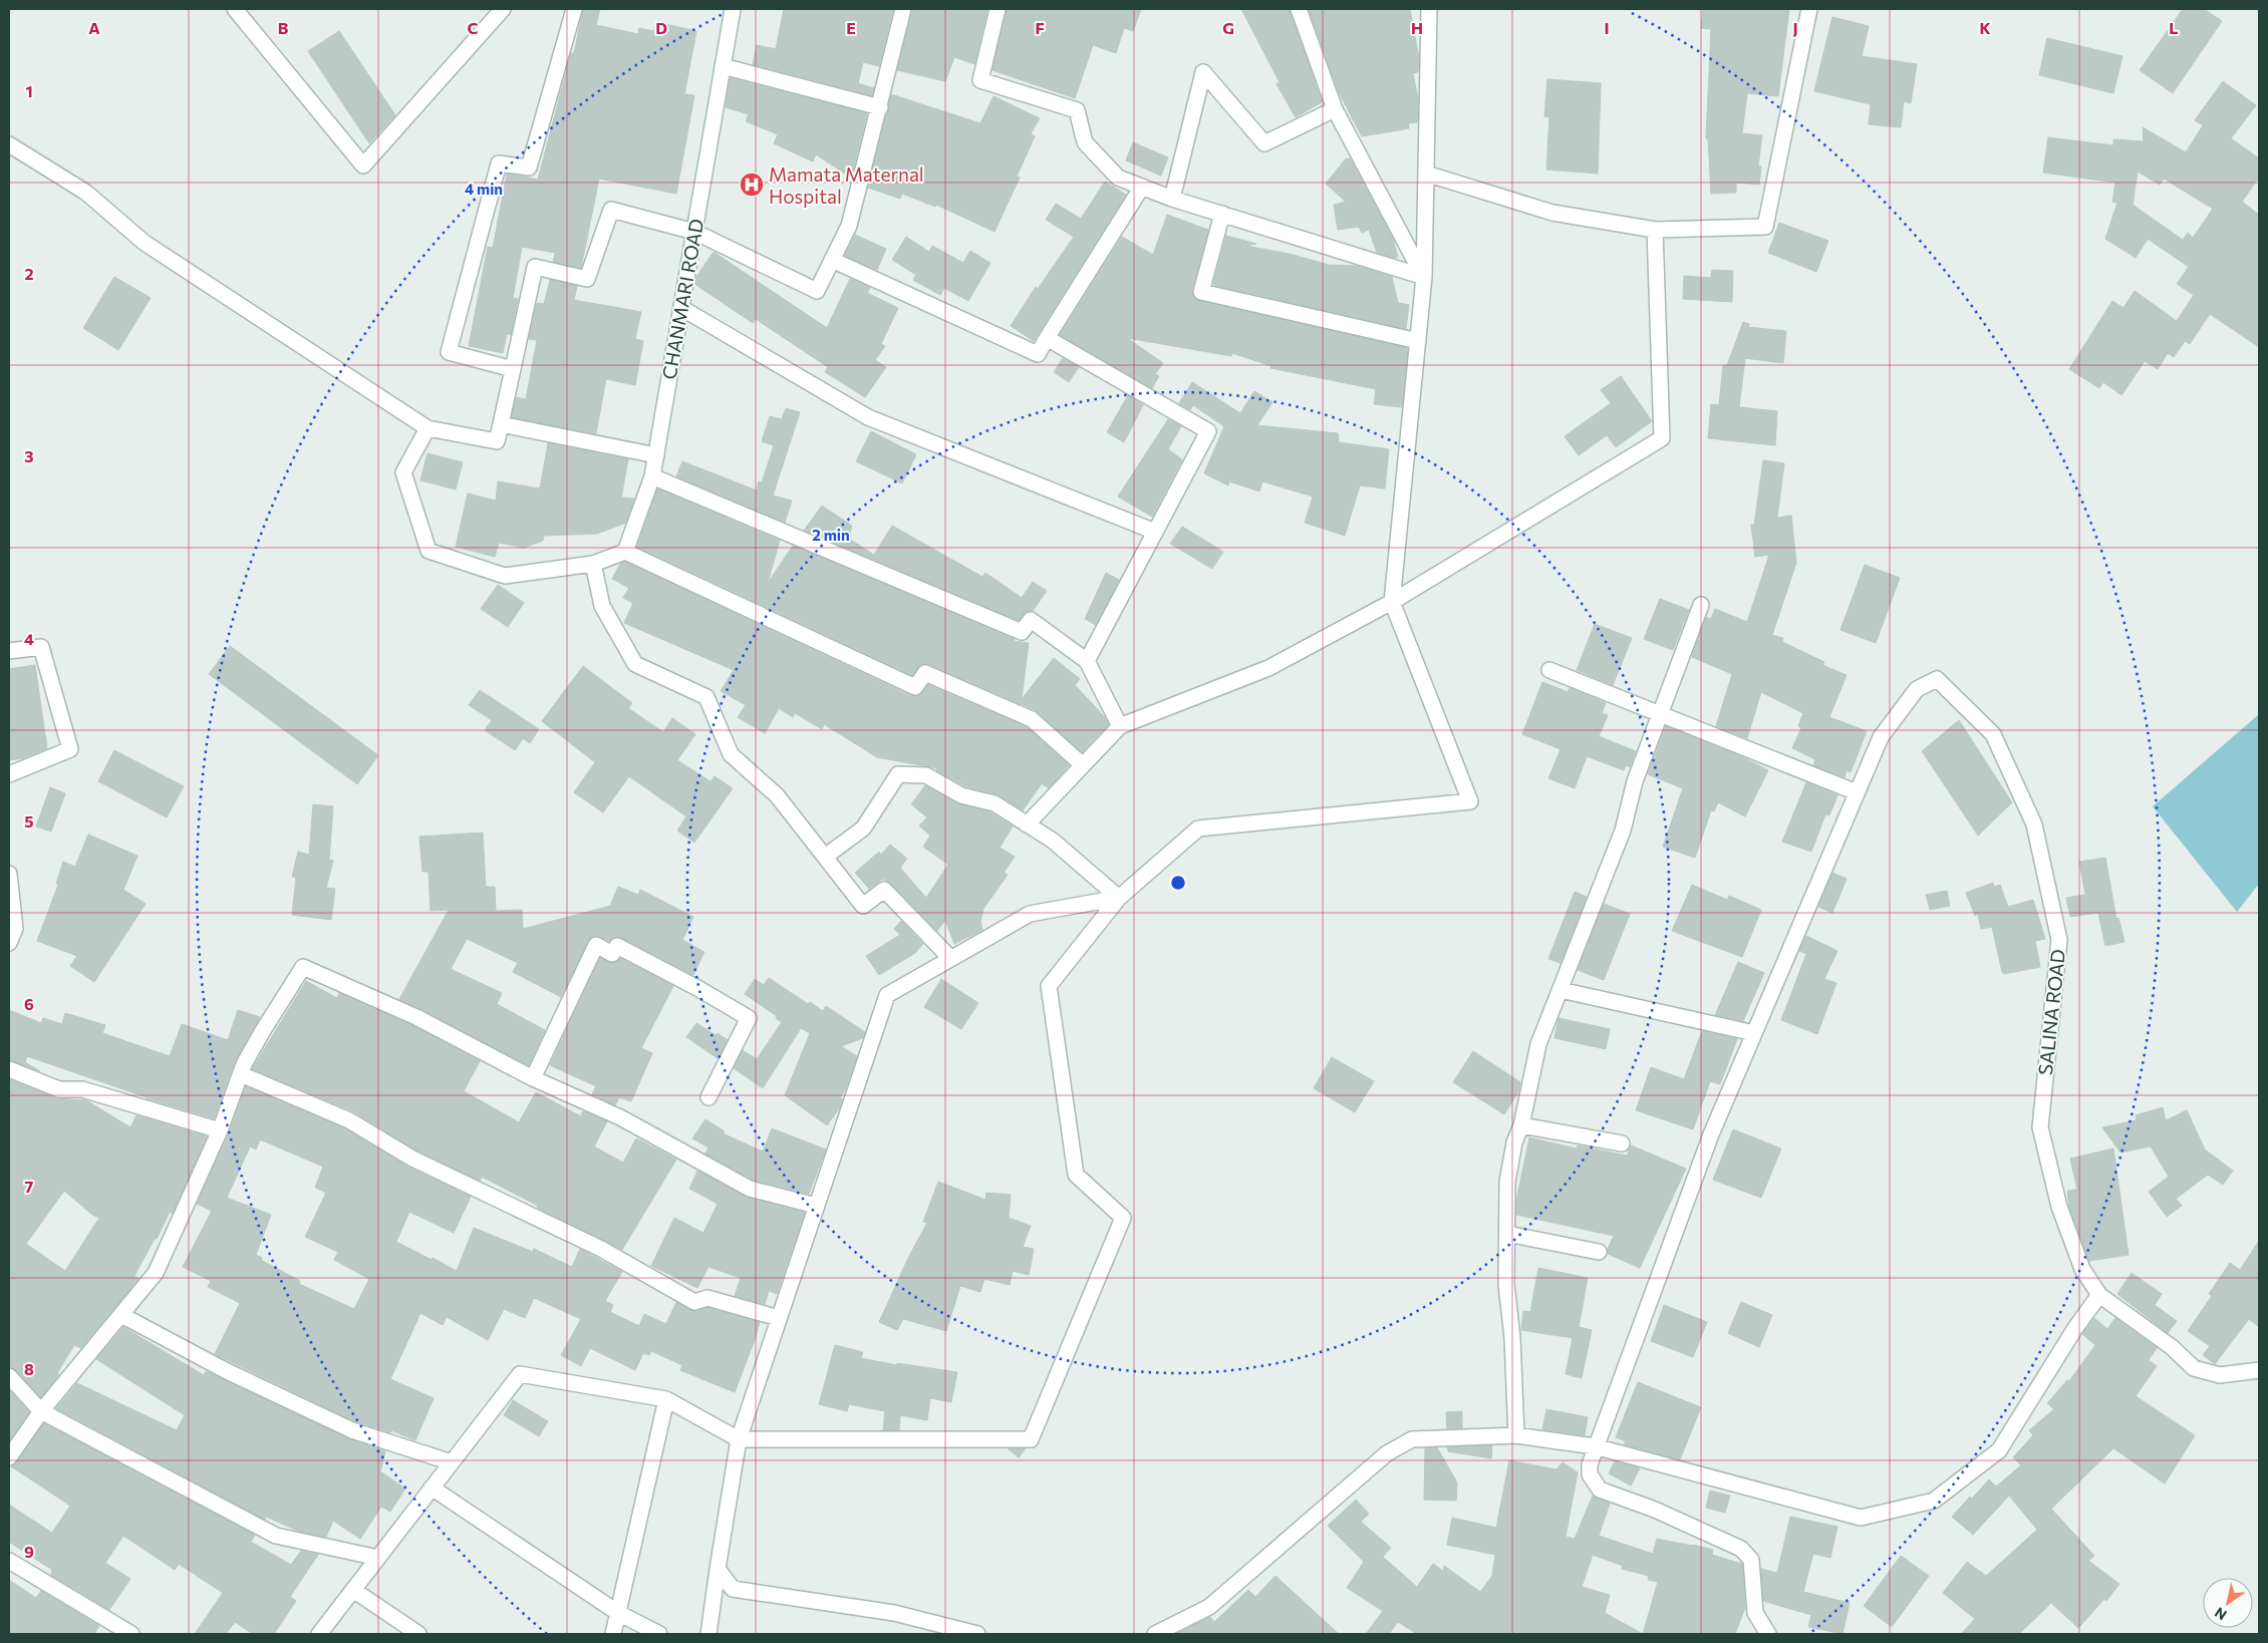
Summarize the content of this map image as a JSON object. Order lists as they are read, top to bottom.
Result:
{
  "streets": {
    "street": ["CHANMARI ROAD", "SALINA ROAD"]
  },
  "places": {
    "hospital": ["Mamata Maternal Hospital"]
  },
  "north": "bottom left",
  "grid": {
    "columns": [
      "A",
      "B",
      "C",
      "D",
      "E",
      "F",
      "G",
      "H",
      "I",
      "J",
      "K",
      "L"
    ],
    "rows": [
      "1",
      "2",
      "3",
      "4",
      "5",
      "6",
      "7",
      "8",
      "9"
    ]
  },
  "rings": ["4 min", "2 min"]
}
